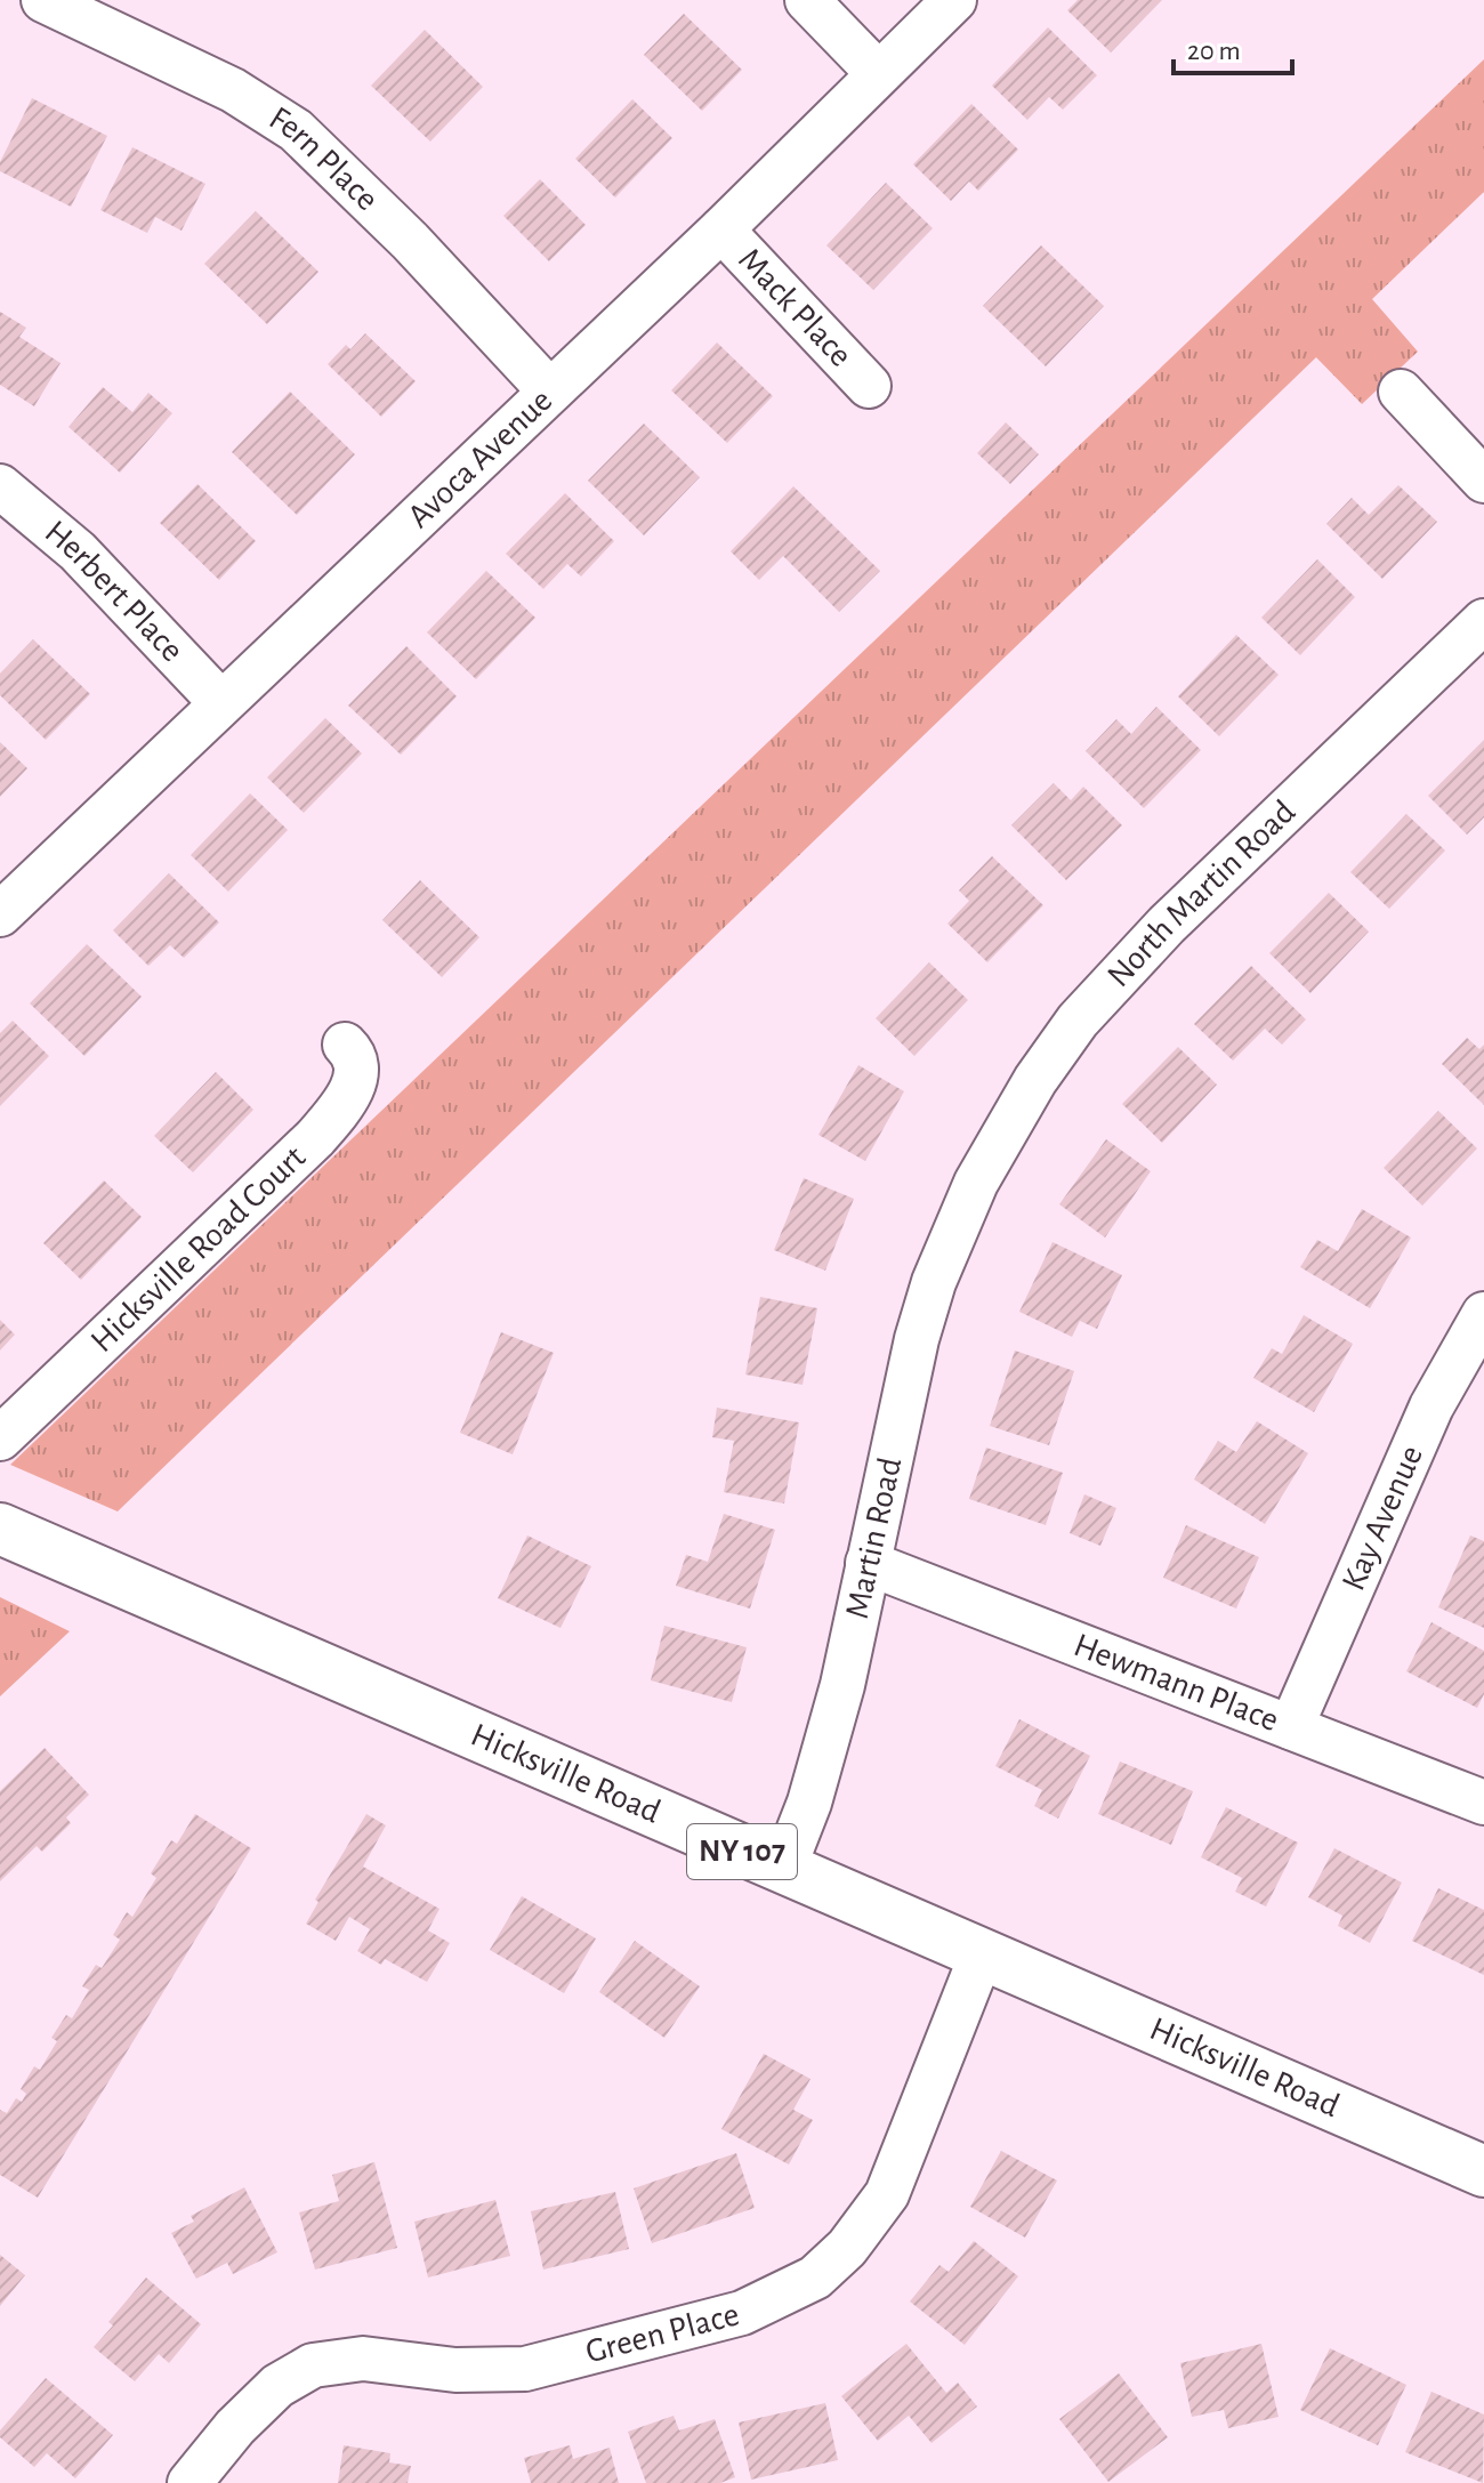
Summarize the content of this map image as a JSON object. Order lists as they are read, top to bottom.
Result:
{
  "streets": {
    "main road": ["Hicksville Road", "NY 107"],
    "street": [
      "Fern Place",
      "Mack Place",
      "Avoca Avenue",
      "Herbert Place",
      "North Martin Road",
      "Hicksville Road Court",
      "Kay Avenue",
      "Martin Road",
      "Hewmann Place",
      "Green Place"
    ]
  },
  "crossings": [
    ["Fern Place", "Avoca Avenue"],
    ["Mack Place", "Avoca Avenue"],
    ["Avoca Avenue", "Herbert Place"],
    ["North Martin Road", "Martin Road"],
    ["Kay Avenue", "Hewmann Place"],
    ["Martin Road", "Hewmann Place"],
    ["Martin Road", "Hicksville Road"],
    ["Hicksville Road", "Green Place"]
  ],
  "scale_bar": "20 m"
}
